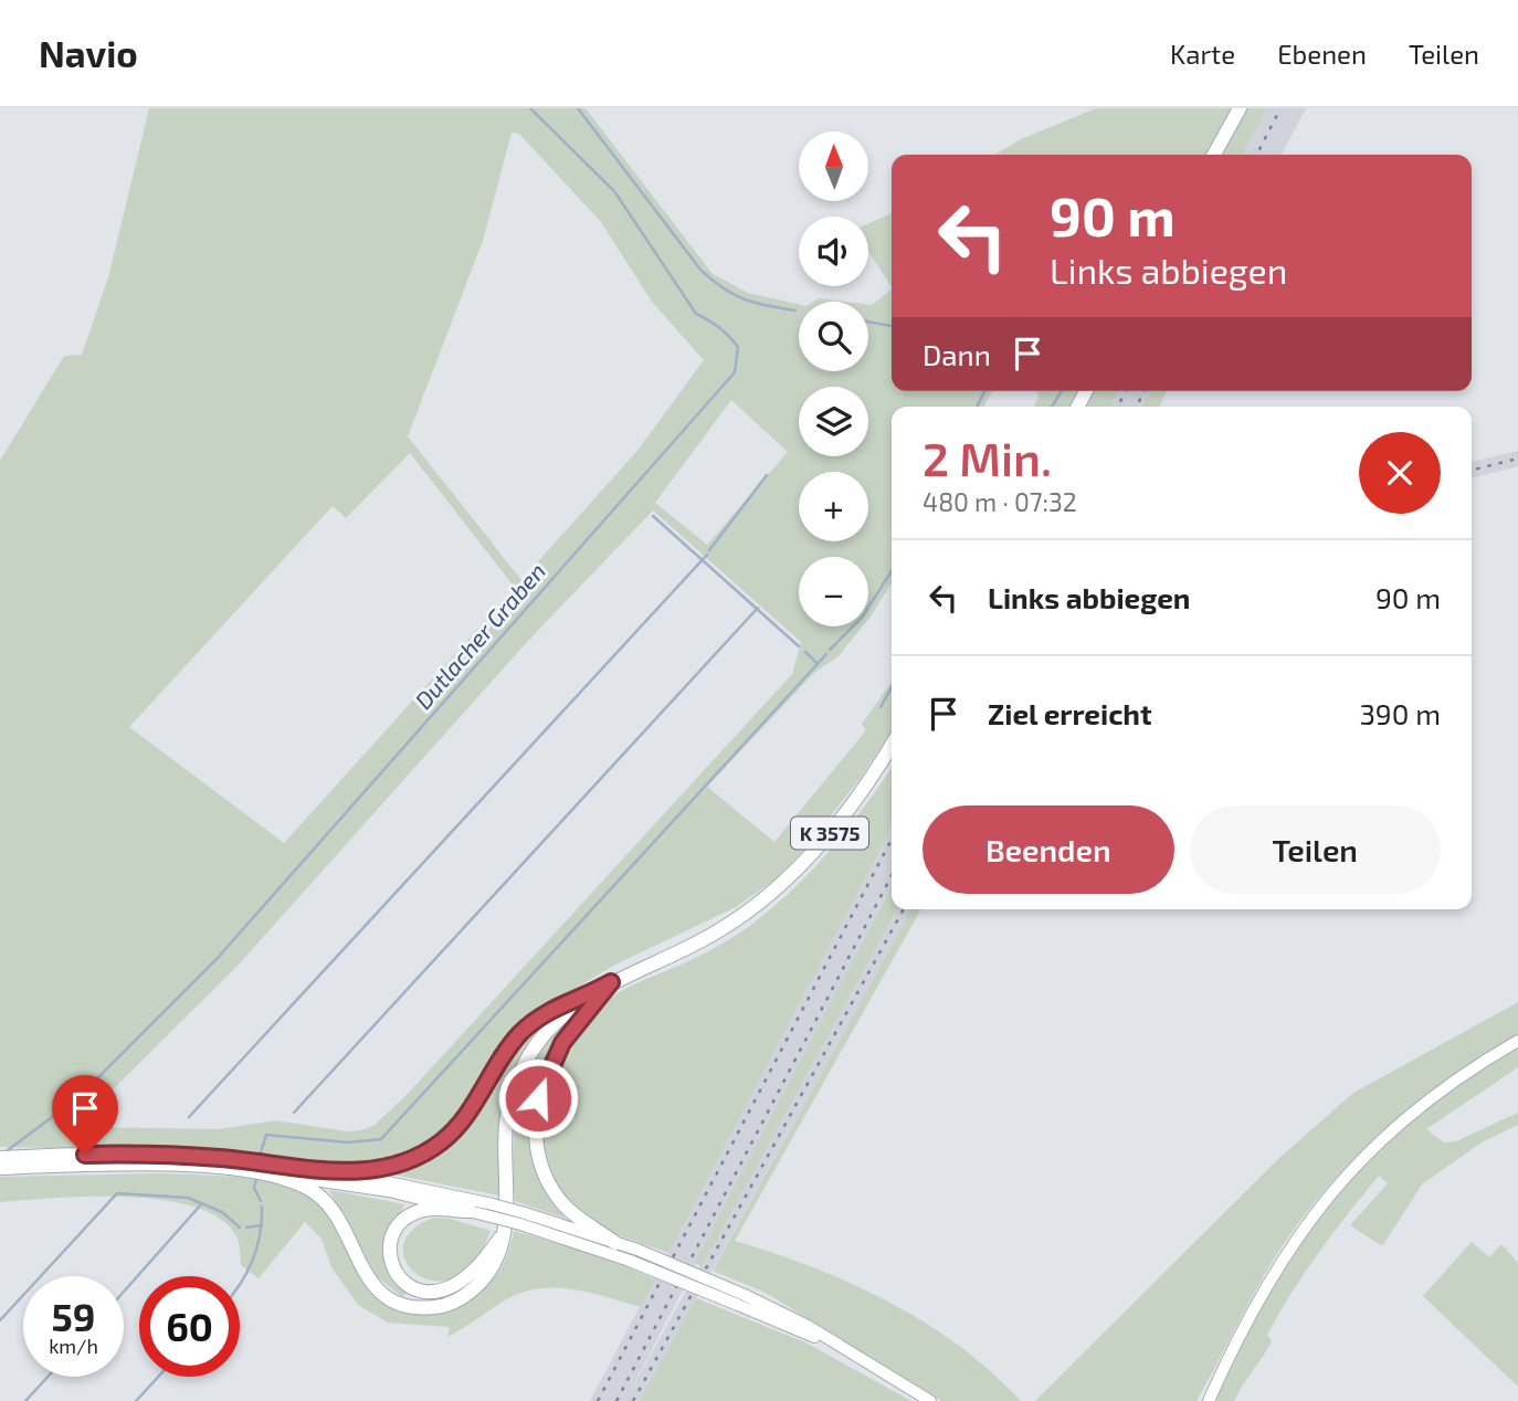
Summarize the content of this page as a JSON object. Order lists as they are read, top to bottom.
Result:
{
  "streets": {
    "main road": ["K 3575"]
  },
  "water": ["Dutlacher Graben"],
  "north": "top",
  "page": {
    "header": "Navio",
    "nav": ["Karte", "Ebenen", "Teilen"],
    "map_buttons": ["+", "−"],
    "turn": ["90 m", "Links abbiegen"],
    "then": "Dann",
    "heading": ["2 Min.", "480 m · 07:32"],
    "list": [
      {
        "name": "Links abbiegen",
        "value": "90 m"
      },
      {
        "name": "Ziel erreicht",
        "value": "390 m"
      }
    ],
    "buttons": ["Beenden", "Teilen"],
    "speed": "59 km/h",
    "limit": "60"
  }
}
